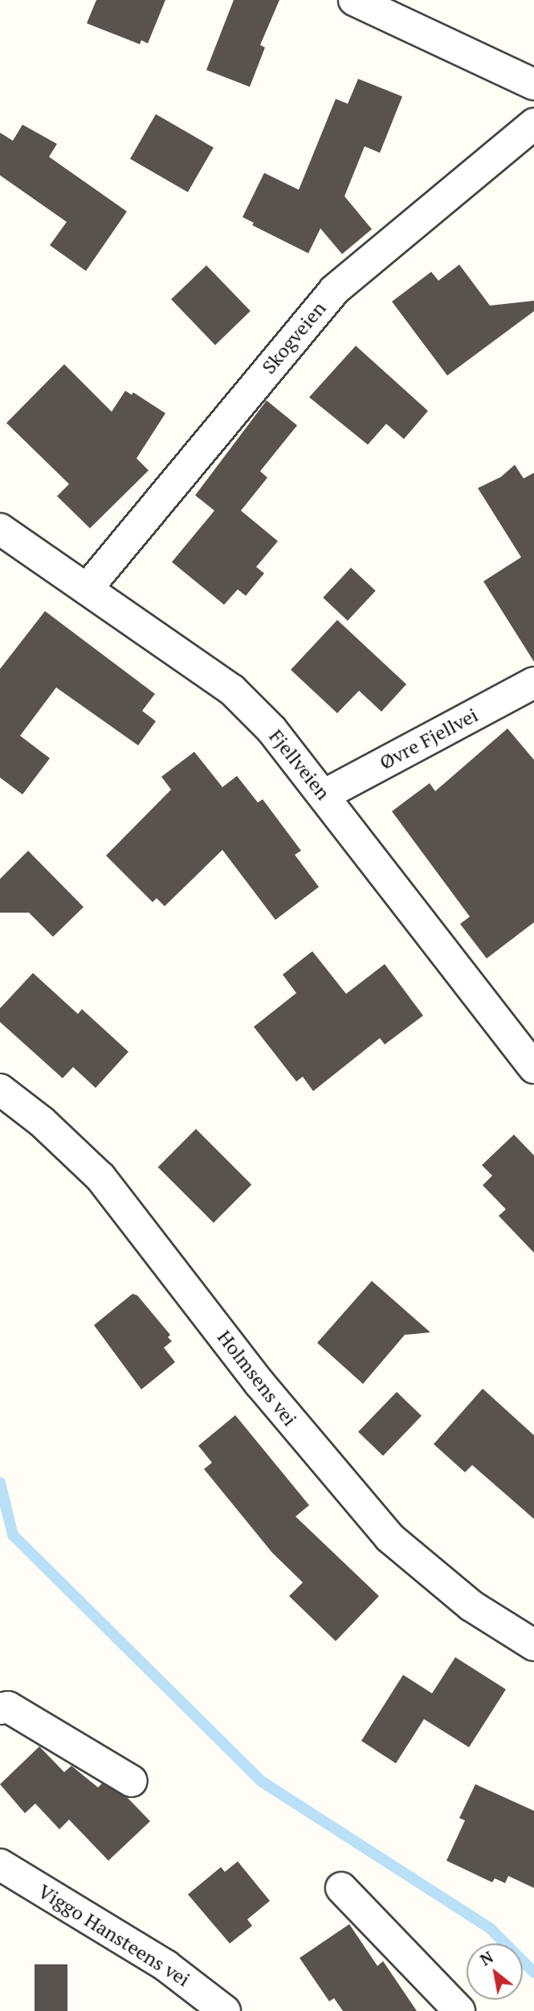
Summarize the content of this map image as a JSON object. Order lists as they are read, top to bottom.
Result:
{
  "streets": {
    "street": [
      "Skogveien",
      "Øvre Fjellvei",
      "Fjellveien",
      "Holmsens vei",
      "Viggo Hansteens vei"
    ]
  },
  "crossings": [
    ["Skogveien", "Fjellveien"],
    ["Øvre Fjellvei", "Fjellveien"]
  ],
  "north": "top left"
}
